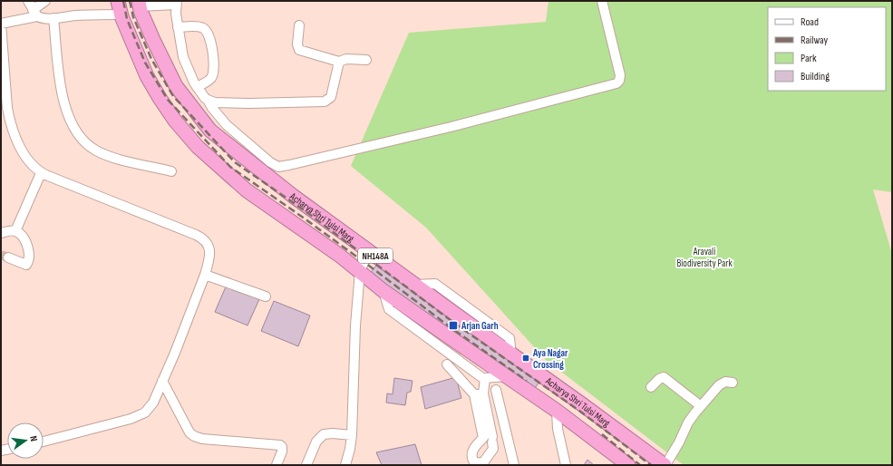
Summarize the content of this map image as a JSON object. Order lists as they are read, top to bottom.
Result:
{
  "streets": {
    "highway": ["Acharya Shri Tulsi Marg", "NH148A"]
  },
  "parks": ["Aravali Biodiversity Park"],
  "places": {
    "transit": ["Arjan Garh", "Aya Nagar Crossing"]
  },
  "legend": [
    "Road",
    "Railway",
    "Park",
    "Building"
  ],
  "north": "right"
}
